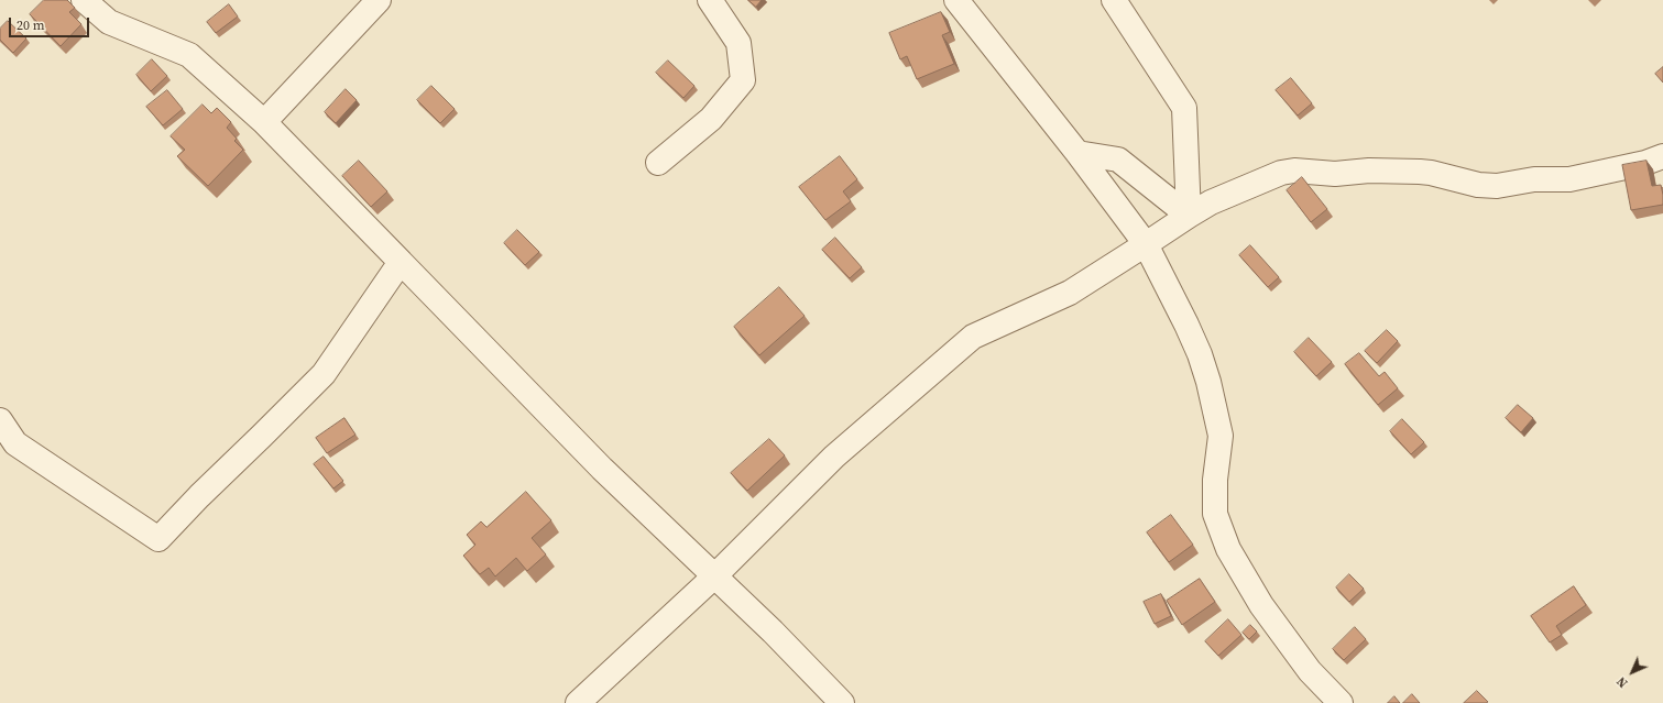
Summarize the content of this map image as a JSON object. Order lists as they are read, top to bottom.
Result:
{
  "scale_bar": "20 m",
  "north": "bottom left"
}
